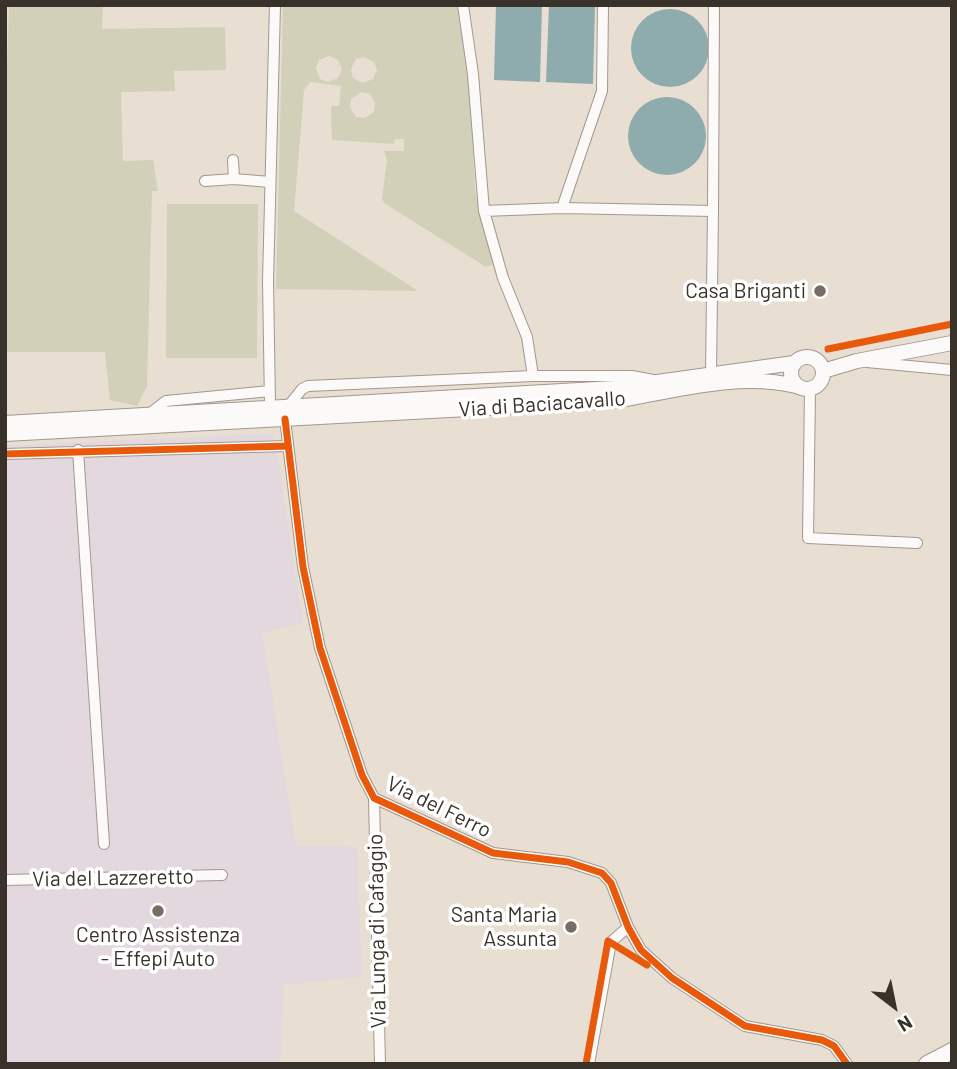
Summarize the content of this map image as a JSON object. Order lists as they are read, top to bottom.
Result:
{
  "streets": {
    "main road": ["Via di Baciacavallo"],
    "street": ["Via del Ferro", "Via del Lazzeretto", "Via Lunga di Cafaggio"]
  },
  "crossings": [
    ["Via di Baciacavallo", "Via del Ferro"],
    ["Via del Ferro", "Via Lunga di Cafaggio"]
  ],
  "places": ["Casa Briganti", "Centro Assistenza - Effepi Auto", "Santa Maria Assunta"],
  "north": "bottom right"
}
